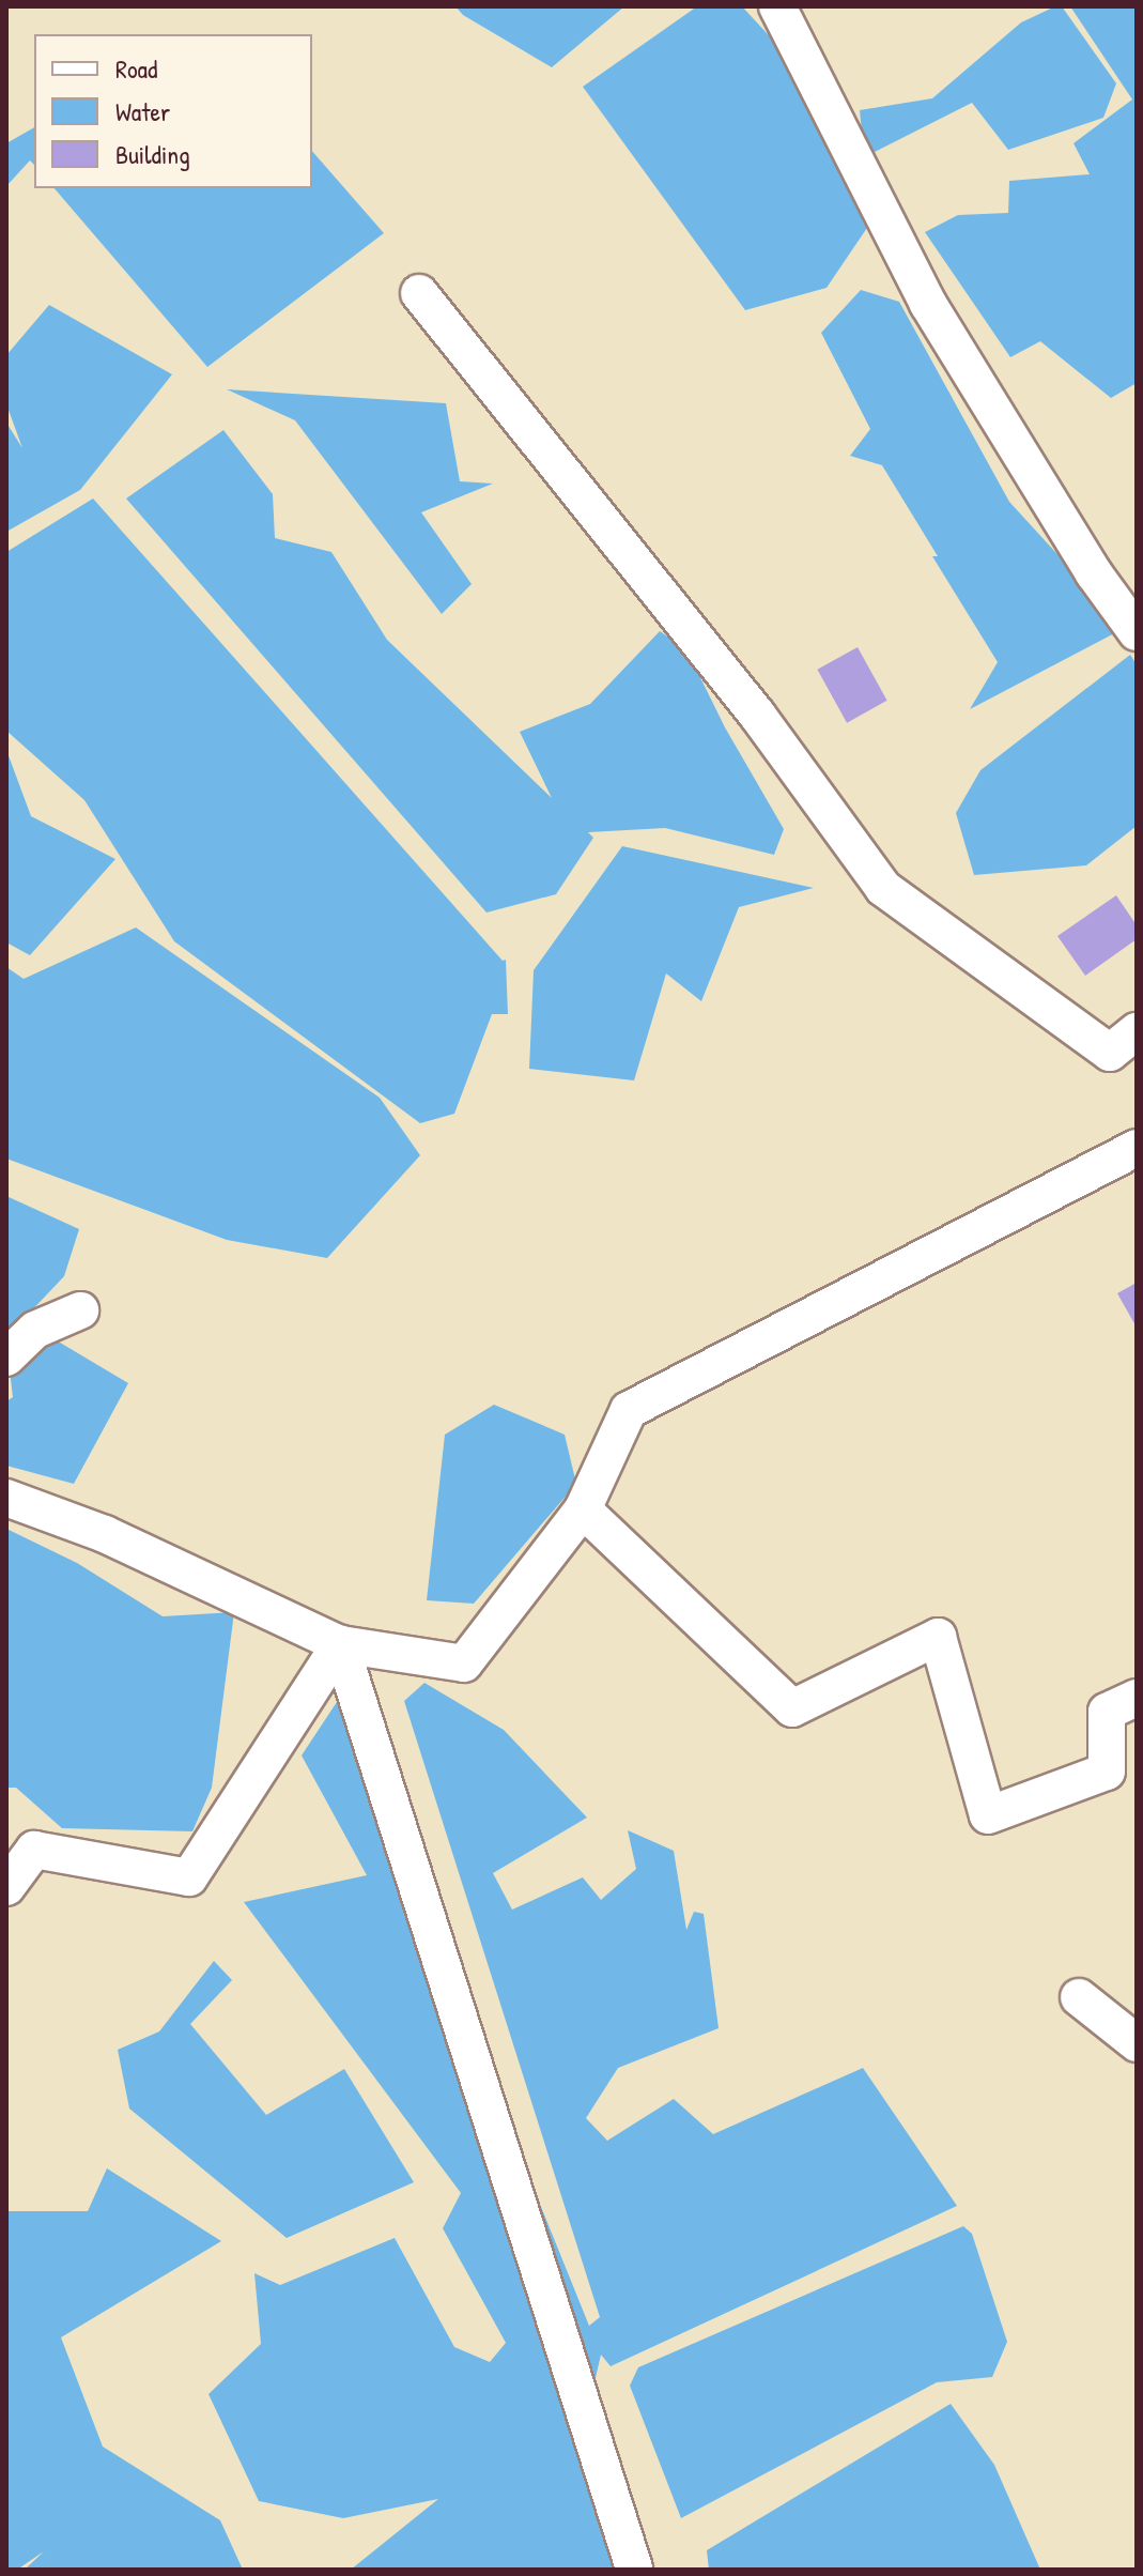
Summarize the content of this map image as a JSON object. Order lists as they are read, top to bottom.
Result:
{
  "legend": ["Road", "Water", "Building"]
}
